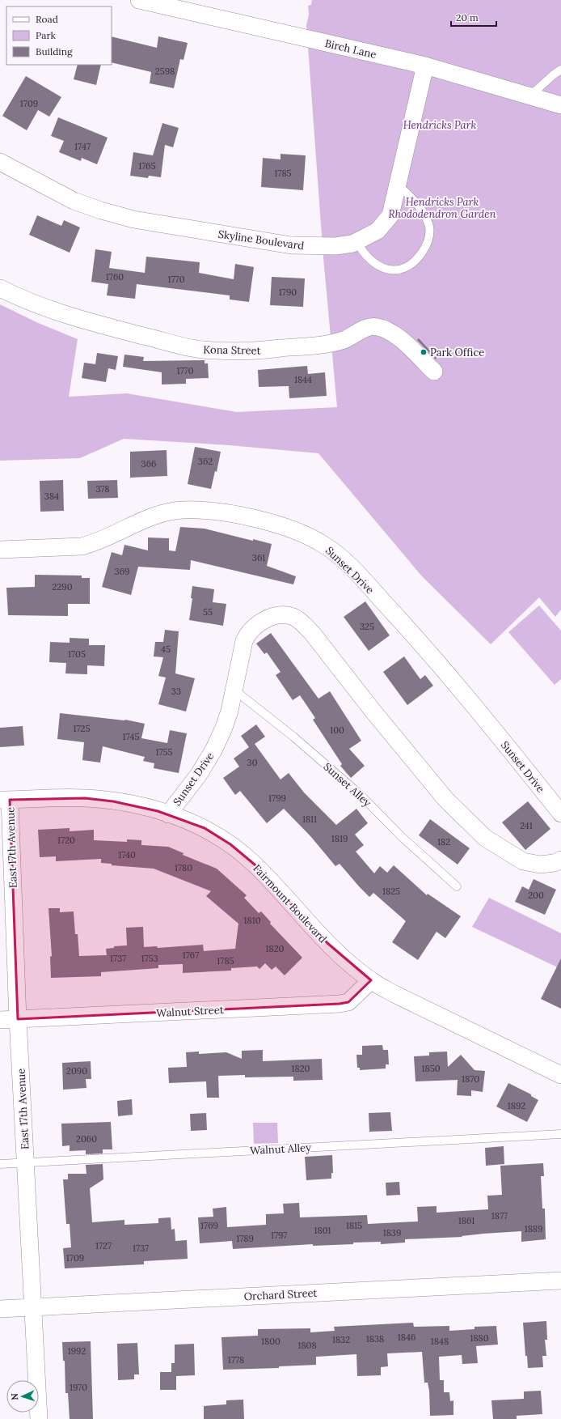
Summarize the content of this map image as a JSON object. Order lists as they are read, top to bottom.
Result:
{
  "streets": {
    "street": [
      "Birch Lane",
      "Skyline Boulevard",
      "Kona Street",
      "Sunset Drive",
      "East 17th Avenue",
      "Fairmount Boulevard",
      "Walnut Street",
      "Orchard Street"
    ],
    "lane": ["Sunset Alley", "Walnut Alley"]
  },
  "crossings": [
    ["Birch Lane", "Skyline Boulevard"],
    ["Sunset Drive", "Sunset Alley"],
    ["Sunset Drive", "Fairmount Boulevard"],
    ["East 17th Avenue", "Fairmount Boulevard"],
    ["East 17th Avenue", "Walnut Street"],
    ["East 17th Avenue", "Walnut Alley"],
    ["East 17th Avenue", "Orchard Street"],
    ["Fairmount Boulevard", "Walnut Street"]
  ],
  "parks": ["Hendricks Park", "Hendricks Park Rhododendron Garden"],
  "places": ["Park Office"],
  "house_numbers": [
    "2598",
    "1709",
    "1747",
    "1765",
    "1785",
    "1760",
    "1770",
    "1790",
    "1770",
    "1844",
    "362",
    "366",
    "378",
    "384",
    "361",
    "369",
    "2290",
    "55",
    "325",
    "45",
    "1705",
    "33",
    "1725",
    "100",
    "1745",
    "1755",
    "30",
    "1799",
    "1811",
    "241",
    "1819",
    "1720",
    "182",
    "1740",
    "1780",
    "1825",
    "200",
    "1810",
    "1820",
    "1767",
    "1737",
    "1753",
    "1785",
    "1820",
    "1850",
    "2090",
    "1870",
    "1892",
    "2060",
    "1877",
    "1861",
    "1769",
    "1815",
    "1889",
    "1801",
    "1839",
    "1797",
    "1789",
    "1727",
    "1737",
    "1709",
    "1846",
    "1880",
    "1838",
    "1832",
    "1800",
    "1848",
    "1808",
    "1992",
    "1778",
    "1970"
  ],
  "legend": ["Road", "Park", "Building"],
  "scale_bar": "20 m",
  "north": "left"
}
